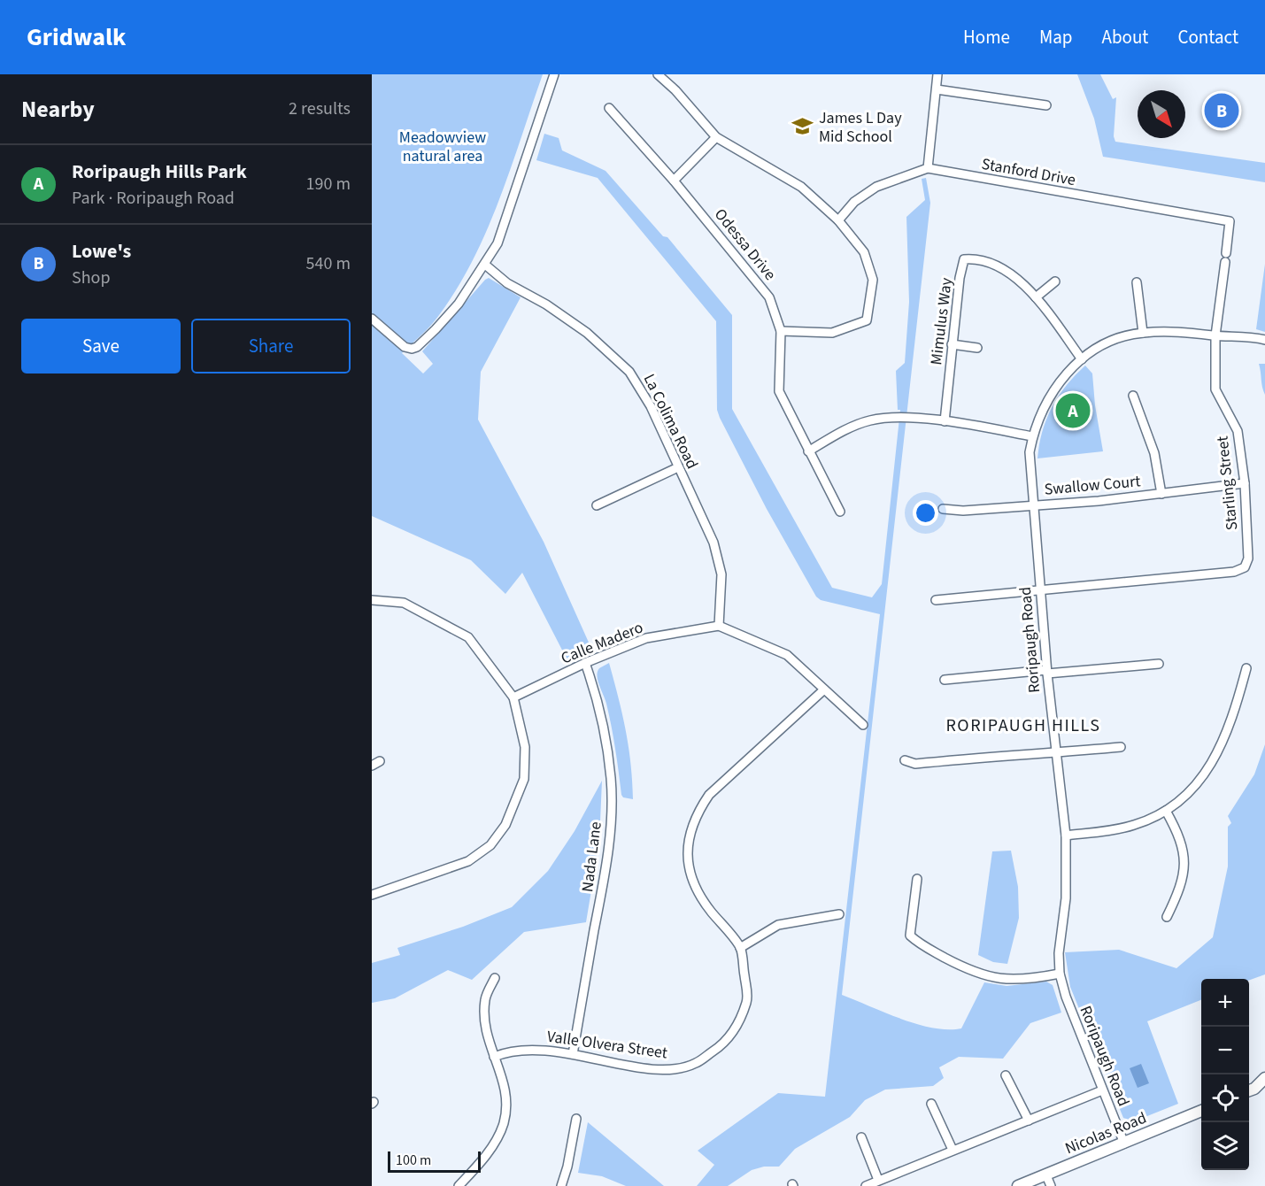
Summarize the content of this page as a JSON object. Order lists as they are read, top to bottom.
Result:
{
  "streets": {
    "main road": ["Nicolas Road"],
    "street": [
      "Stanford Drive",
      "Odessa Drive",
      "Mimulus Way",
      "La Colima Road",
      "Starling Street",
      "Swallow Court",
      "Roripaugh Road",
      "Calle Madero",
      "Nada Lane",
      "Valle Olvera Street"
    ]
  },
  "crossings": [
    ["Stanford Drive", "Starling Street"],
    ["Mimulus Way", "Roripaugh Road"],
    ["La Colima Road", "Calle Madero"],
    ["Starling Street", "Swallow Court"],
    ["Starling Street", "Roripaugh Road"],
    ["Swallow Court", "Roripaugh Road"],
    ["Roripaugh Road", "Nicolas Road"],
    ["Calle Madero", "Nada Lane"],
    ["Nada Lane", "Valle Olvera Street"]
  ],
  "districts": ["RORIPAUGH HILLS"],
  "parks": ["Meadowview natural area"],
  "places": {
    "school or university": ["James L Day Mid School"]
  },
  "scale_bar": "100 m",
  "north": "bottom right",
  "page": {
    "header": "Gridwalk",
    "nav": [
      "Home",
      "Map",
      "About",
      "Contact"
    ],
    "heading": ["Nearby", "2 results"],
    "pins": ["B", "A"],
    "list": [
      {
        "mark": "A",
        "name": "Roripaugh Hills Park",
        "note": "Park · Roripaugh Road",
        "value": "190 m"
      },
      {
        "mark": "B",
        "name": "Lowe's",
        "note": "Shop",
        "value": "540 m"
      }
    ],
    "buttons": ["Save", "Share"],
    "map_buttons": ["+", "−"],
    "scale": "100 m"
  }
}
